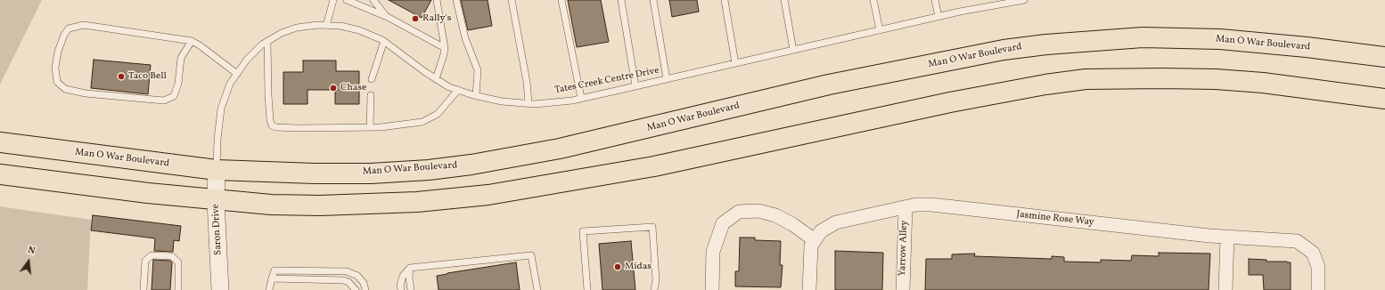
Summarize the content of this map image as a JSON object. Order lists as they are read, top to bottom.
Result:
{
  "streets": {
    "main road": ["Man O War Boulevard"],
    "street": ["Jasmine Rose Way", "Saron Drive", "Yarrow Alley"],
    "lane": ["Tates Creek Centre Drive"]
  },
  "crossings": [
    ["Man O War Boulevard", "Tates Creek Centre Drive"],
    ["Man O War Boulevard", "Saron Drive"],
    ["Tates Creek Centre Drive", "Saron Drive"],
    ["Jasmine Rose Way", "Yarrow Alley"]
  ],
  "places": [
    "Rally's",
    "Taco Bell",
    "Chase",
    "Midas"
  ],
  "north": "top"
}
